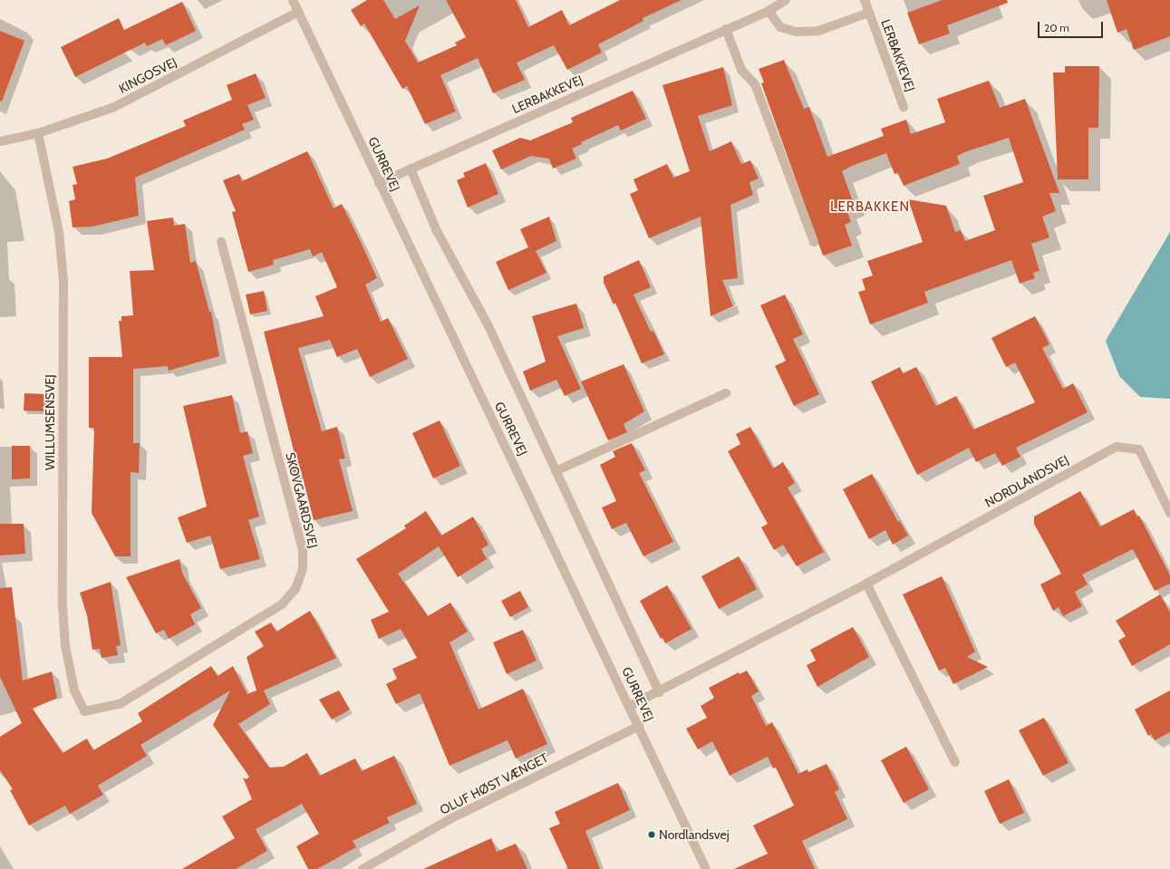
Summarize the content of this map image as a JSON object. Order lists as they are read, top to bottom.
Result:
{
  "streets": {
    "street": [
      "LERBAKKEVEJ",
      "KINGOSVEJ",
      "GURREVEJ",
      "WILLUMSENSVEJ",
      "NORDLANDSVEJ",
      "SKOVGAARDSVEJ",
      "OLUF HØST VÆNGET"
    ]
  },
  "crossings": [
    ["LERBAKKEVEJ", "GURREVEJ"],
    ["KINGOSVEJ", "GURREVEJ"],
    ["KINGOSVEJ", "WILLUMSENSVEJ"],
    ["GURREVEJ", "NORDLANDSVEJ"],
    ["GURREVEJ", "OLUF HØST VÆNGET"],
    ["WILLUMSENSVEJ", "SKOVGAARDSVEJ"]
  ],
  "districts": ["LERBAKKEN"],
  "places": ["Nordlandsvej"],
  "scale_bar": "20 m"
}
